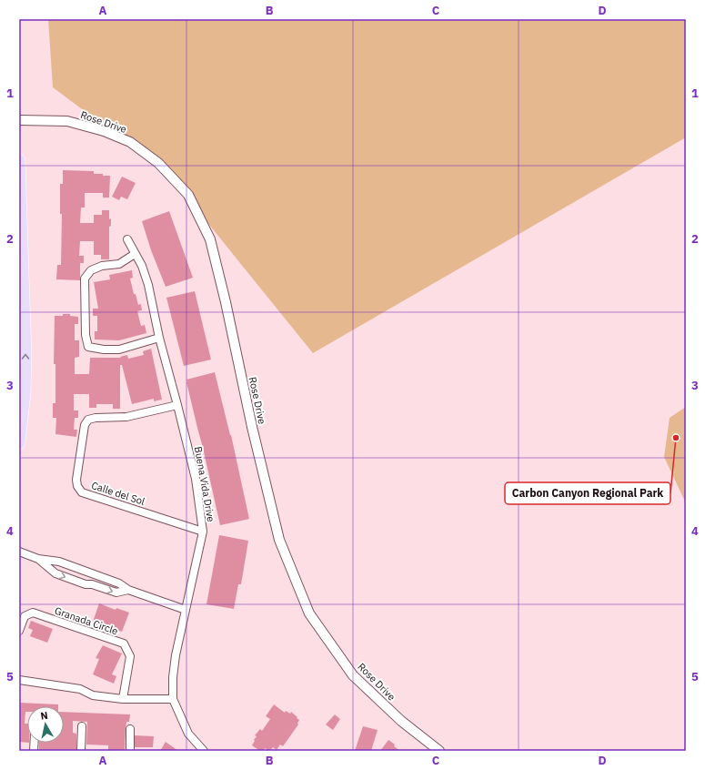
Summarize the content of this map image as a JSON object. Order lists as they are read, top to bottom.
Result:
{
  "streets": {
    "street": [
      "Rose Drive",
      "Buena Vida Drive",
      "Calle del Sol",
      "Granada Circle"
    ]
  },
  "crossings": [
    ["Buena Vida Drive", "Calle del Sol"]
  ],
  "places": ["Carbon Canyon Regional Park"],
  "north": "top",
  "grid": {
    "columns": [
      "A",
      "B",
      "C",
      "D"
    ],
    "rows": [
      "1",
      "2",
      "3",
      "4",
      "5"
    ]
  }
}
